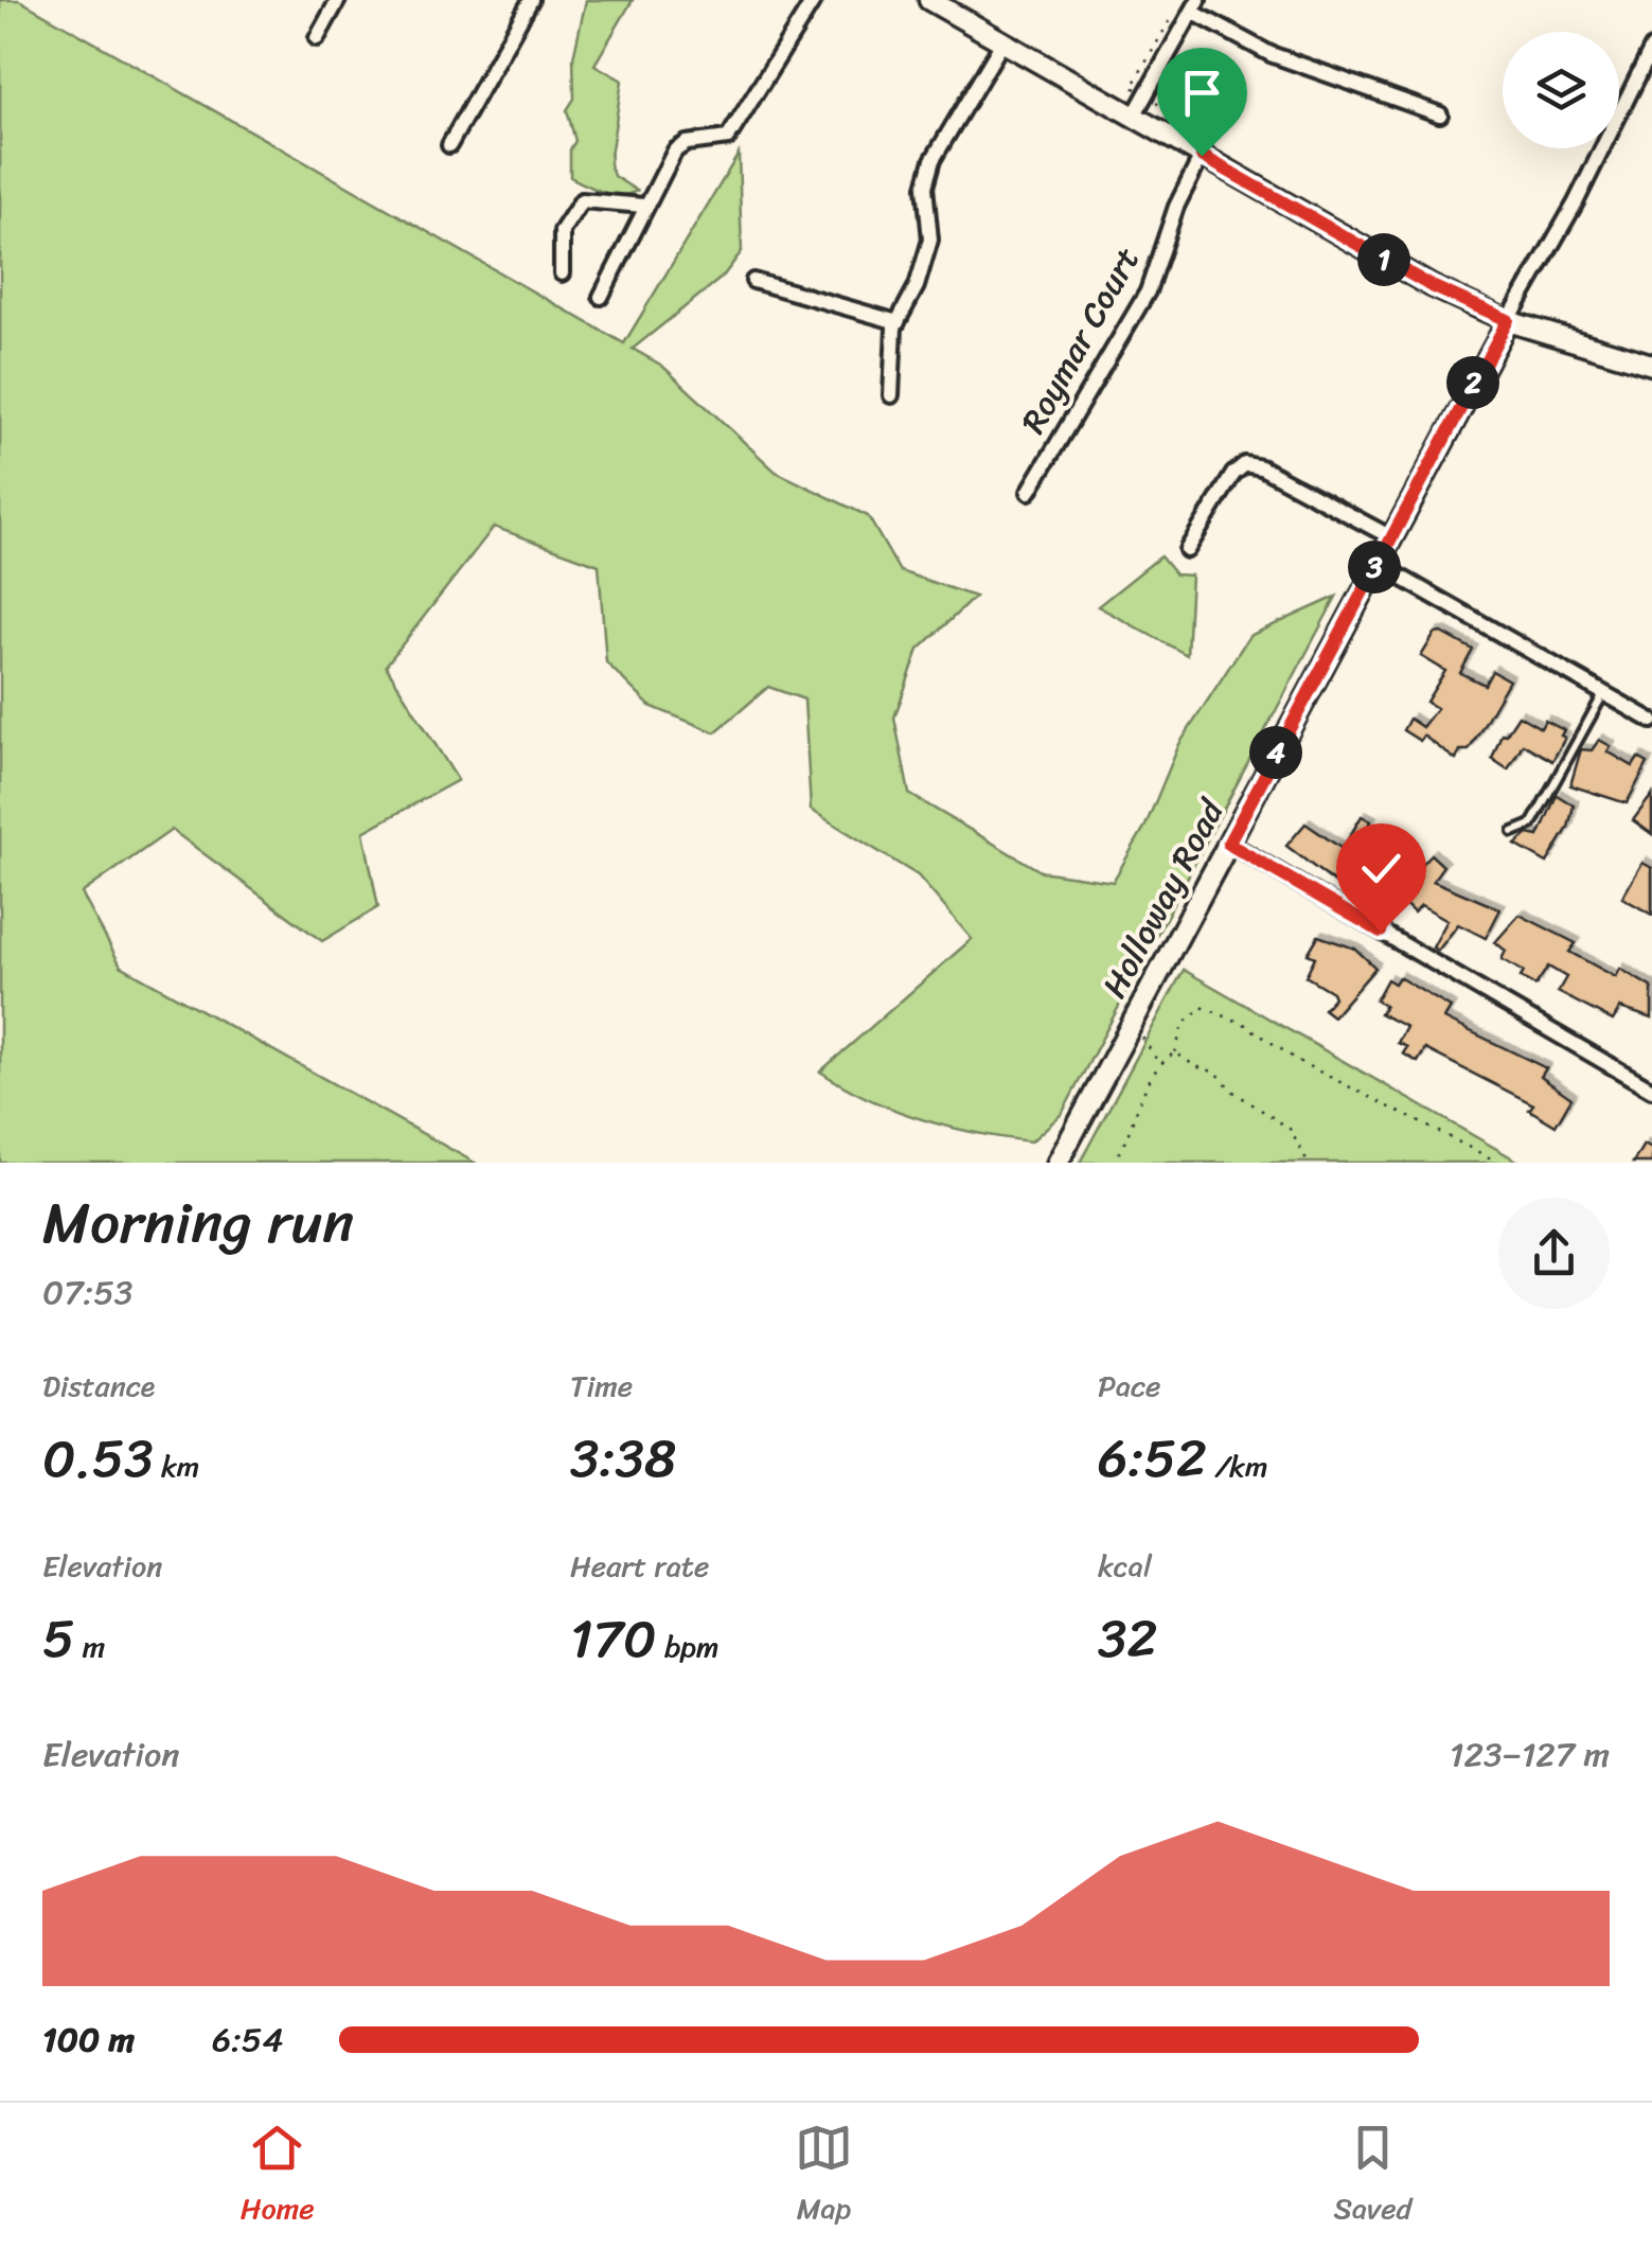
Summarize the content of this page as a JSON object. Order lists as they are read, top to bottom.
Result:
{
  "streets": {
    "main road": ["Holloway Road"],
    "street": ["Roymar Court"]
  },
  "page": {
    "pins": [
      "1",
      "2",
      "3",
      "4"
    ],
    "heading": ["Morning run", "07:53"],
    "stats": [
      ["Distance", "0.53 km"],
      ["Time", "3:38"],
      ["Pace", "6:52 /km"],
      ["Elevation", "5 m"],
      ["Heart rate", "170 bpm"],
      ["kcal", "32"]
    ],
    "chart": ["Elevation", "123–127 m"],
    "list": [
      {
        "name": "100 m",
        "note": "6:54"
      }
    ],
    "tabs": ["Home", "Map", "Saved"]
  }
}
